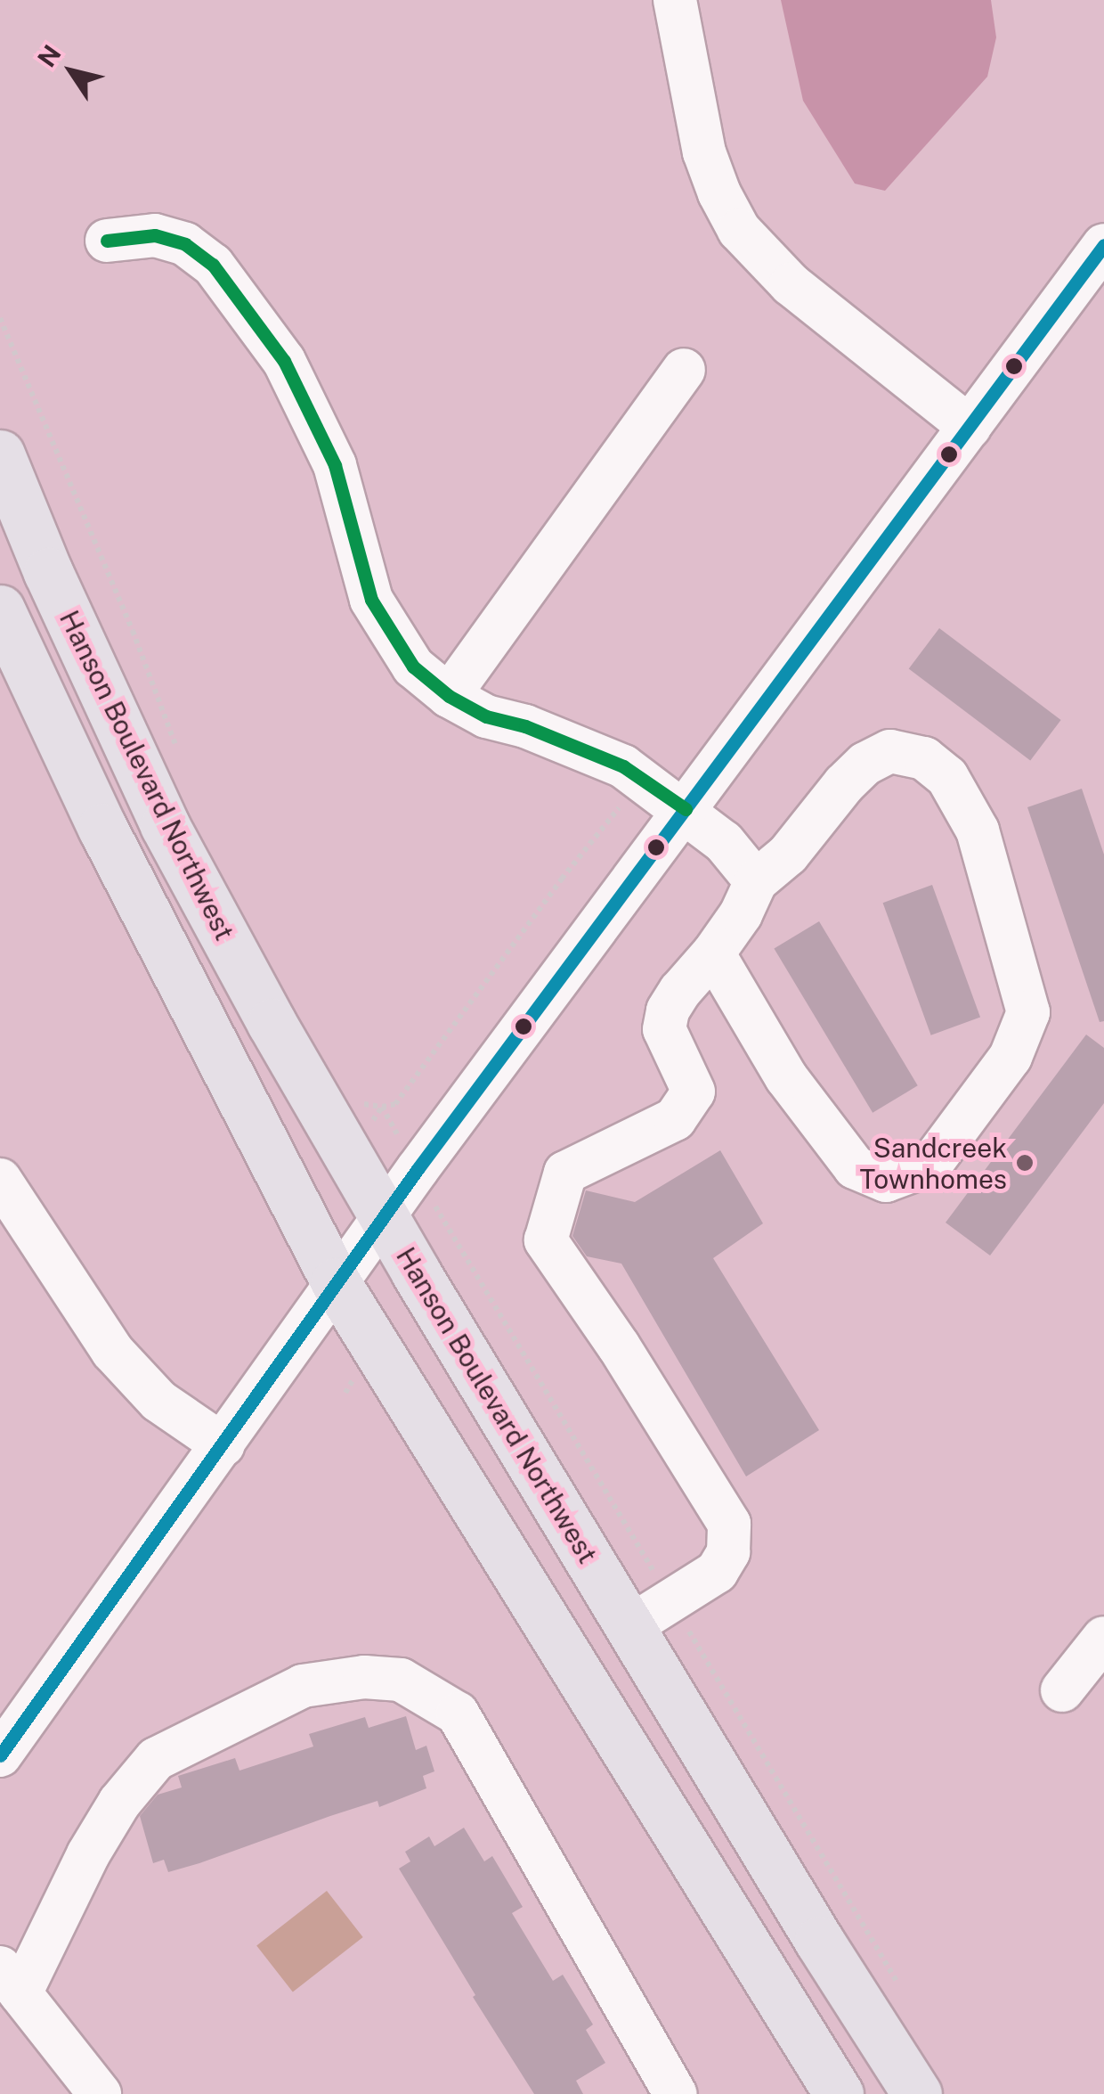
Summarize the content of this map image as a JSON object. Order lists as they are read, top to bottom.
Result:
{
  "streets": {
    "main road": ["Hanson Boulevard Northwest"]
  },
  "places": ["Sandcreek Townhomes"],
  "north": "top left"
}
